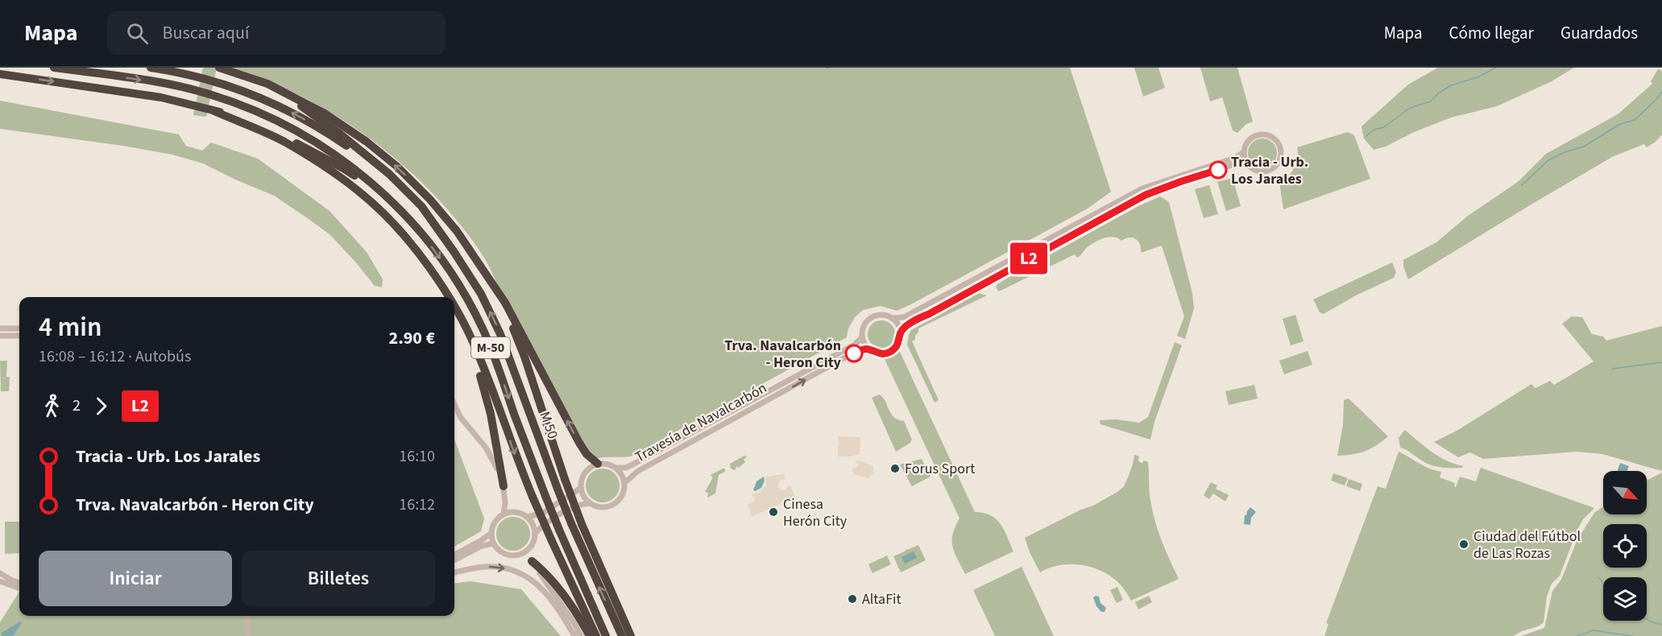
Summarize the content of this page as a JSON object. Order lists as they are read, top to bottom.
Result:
{
  "streets": {
    "highway": ["M-50", "M 50"],
    "street": ["Travesía de Navalcarbón"]
  },
  "crossings": [
    ["M-50", "M 50"]
  ],
  "places": [
    "Tracia - Urb. Los Jarales",
    "Trva. Navalcarbón - Heron City",
    "Forus Sport",
    "Cinesa Herón City",
    "Ciudad del Fútbol de Las Rozas",
    "AltaFit"
  ],
  "lines": ["bus line L2"],
  "north": "bottom right",
  "page": {
    "header": "Mapa",
    "search": "Buscar aquí",
    "nav": ["Mapa", "Cómo llegar", "Guardados"],
    "on_map": "L2",
    "heading": ["4 min", "16:08 – 16:12 · Autobús", "2.90 €"],
    "legs": ["2", "L2"],
    "list": [
      {
        "name": "Tracia - Urb. Los Jarales",
        "value": "16:10"
      },
      {
        "name": "Trva. Navalcarbón - Heron City",
        "value": "16:12"
      }
    ],
    "buttons": ["Iniciar", "Billetes"]
  }
}
